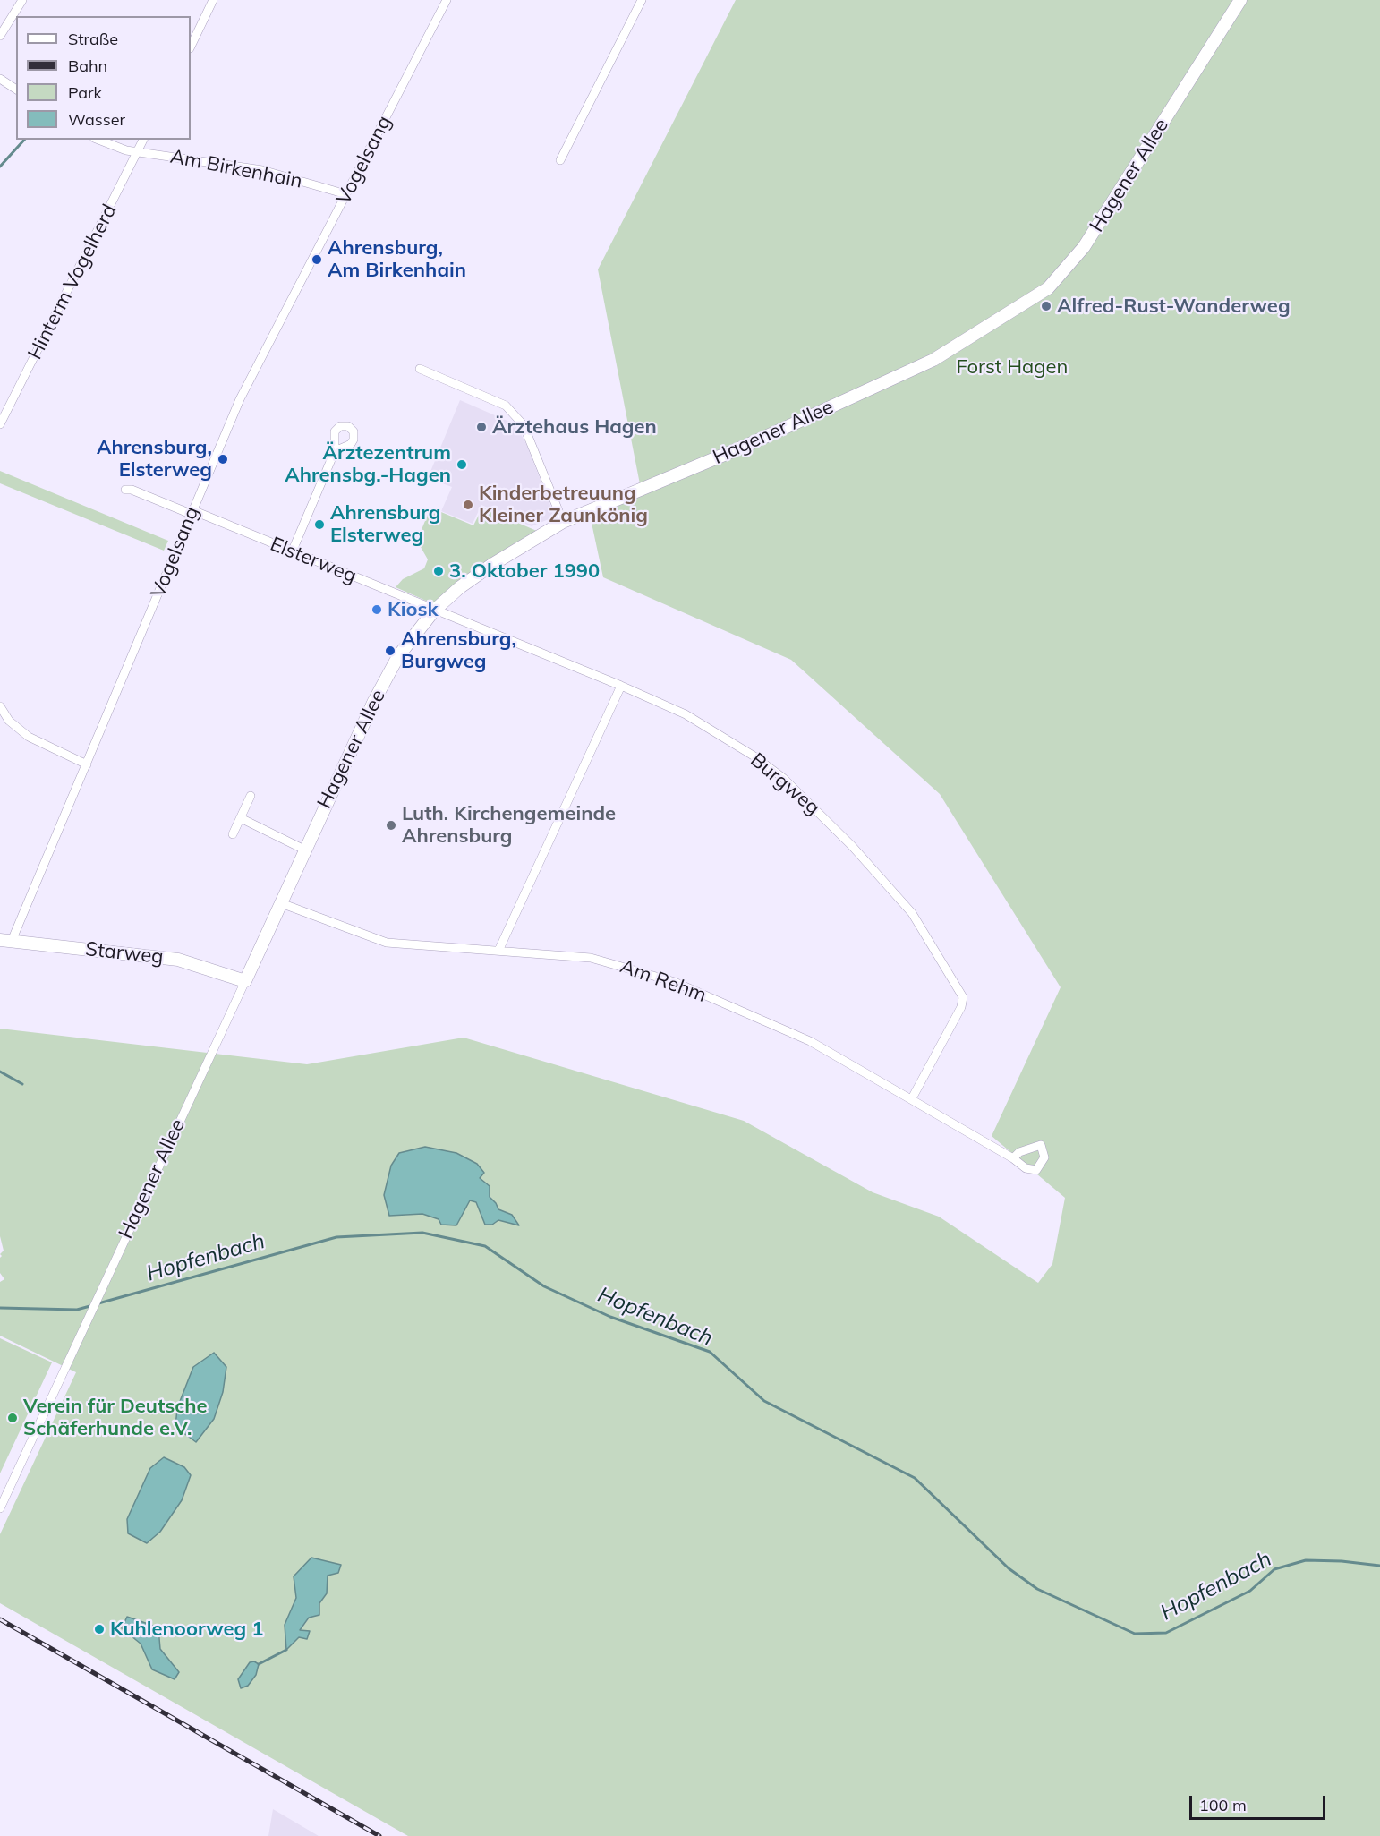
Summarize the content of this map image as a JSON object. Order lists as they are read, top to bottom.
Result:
{
  "streets": {
    "street": [
      "Vogelsang",
      "Am Birkenhain",
      "Hagener Allee",
      "Hinterm Vogelherd",
      "Elsterweg",
      "Burgweg",
      "Starweg",
      "Am Rehm"
    ]
  },
  "crossings": [
    ["Vogelsang", "Am Birkenhain"],
    ["Vogelsang", "Elsterweg"],
    ["Vogelsang", "Starweg"],
    ["Am Birkenhain", "Hinterm Vogelherd"],
    ["Hagener Allee", "Elsterweg"],
    ["Hagener Allee", "Burgweg"],
    ["Hagener Allee", "Starweg"],
    ["Hagener Allee", "Am Rehm"],
    ["Elsterweg", "Burgweg"],
    ["Burgweg", "Am Rehm"]
  ],
  "water": ["Hopfenbach"],
  "parks": ["Forst Hagen"],
  "places": [
    "Ahrensburg, Am Birkenhain",
    "Alfred-Rust-Wanderweg",
    "Ärztehaus Hagen",
    "Ahrensburg, Elsterweg",
    "Ärztezentrum Ahrensbg.-Hagen",
    "Kinderbetreuung Kleiner Zaunkönig",
    "Ahrensburg Elsterweg",
    "3. Oktober 1990",
    "Kiosk",
    "Ahrensburg, Burgweg",
    "Luth. Kirchengemeinde Ahrensburg",
    "Verein für Deutsche Schäferhunde e.V.",
    "Kuhlenoorweg 1"
  ],
  "legend": [
    "Straße",
    "Bahn",
    "Park",
    "Wasser"
  ],
  "scale_bar": "100 m"
}
